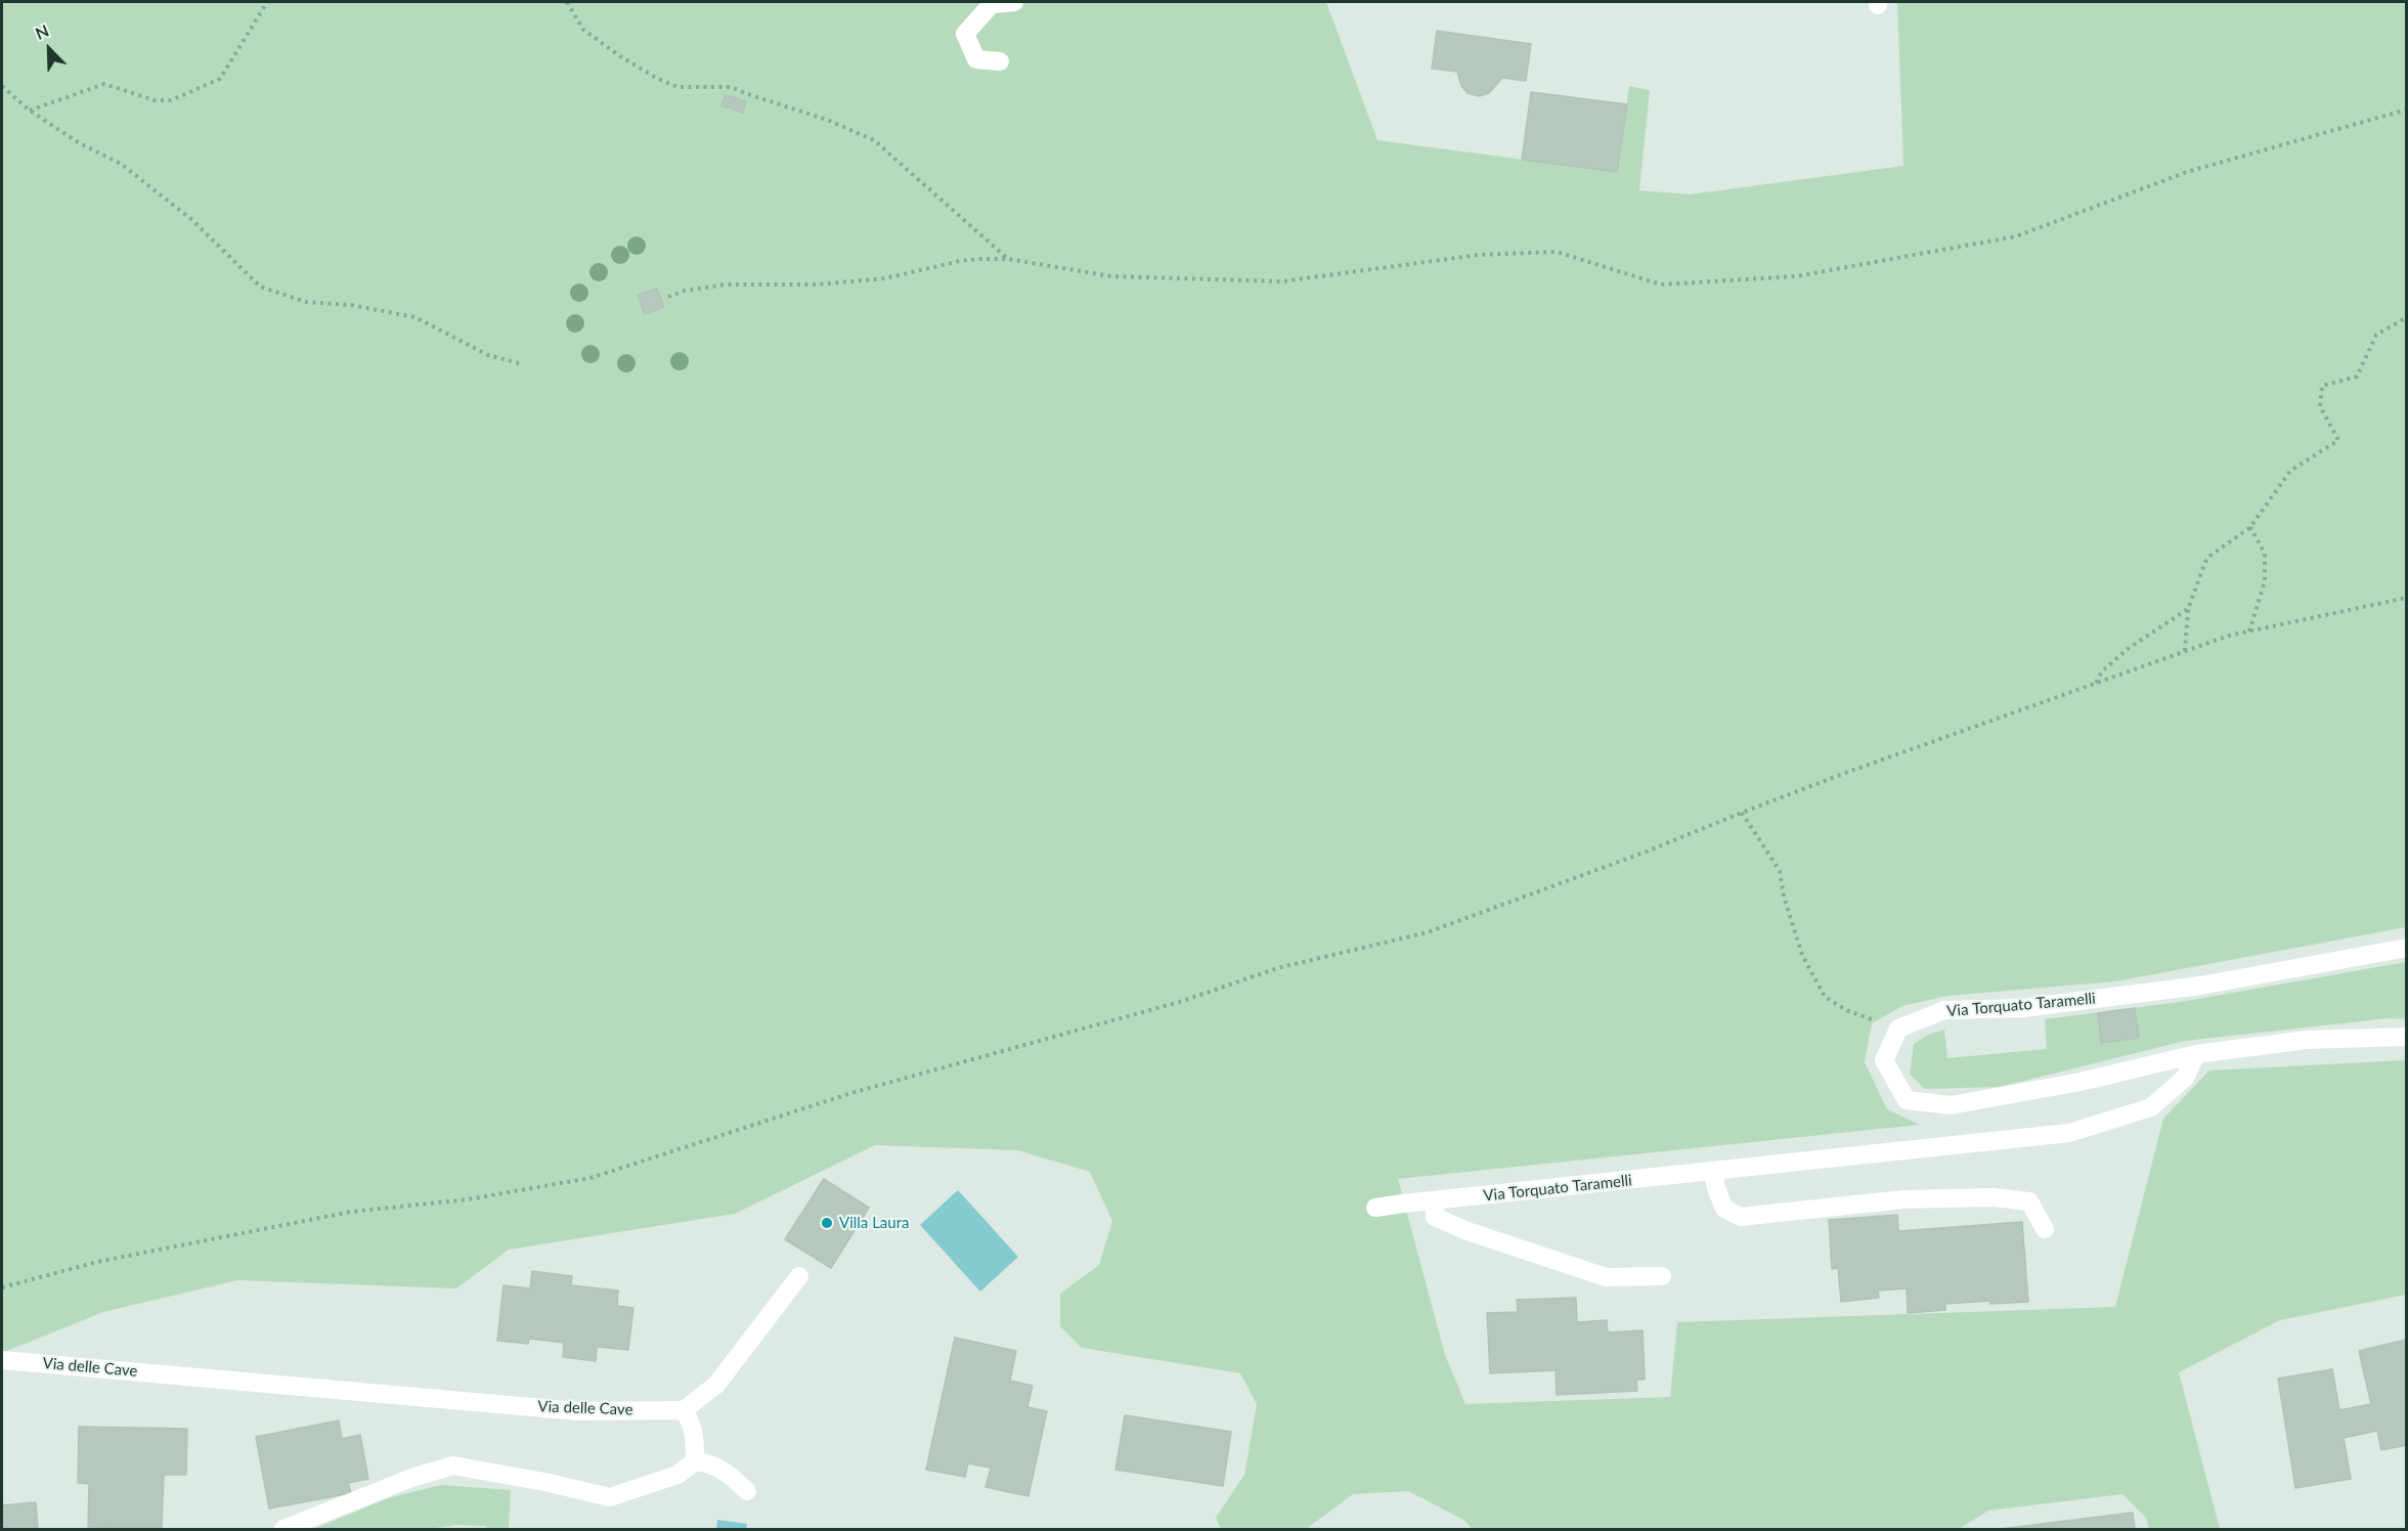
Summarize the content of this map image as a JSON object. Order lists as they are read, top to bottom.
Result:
{
  "streets": {
    "street": ["Via Torquato Taramelli", "Via delle Cave"]
  },
  "places": ["Villa Laura"],
  "north": "top left"
}
